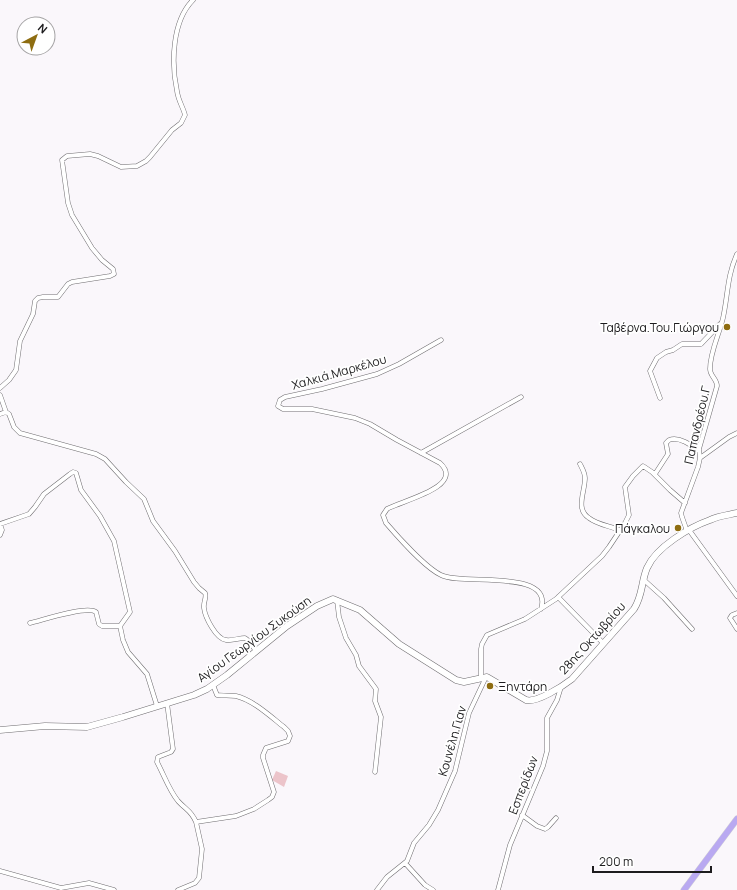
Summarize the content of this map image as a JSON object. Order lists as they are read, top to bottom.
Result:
{
  "streets": {
    "main road": ["28ης Οκτωβρίου", "Αγίου Γεωργίου Συκούση"],
    "street": [
      "Χαλκιά.Μαρκέλου",
      "Παπανδρέου.Γ",
      "Κουνέλη.Γιαν",
      "Εσπερίδων"
    ]
  },
  "crossings": [
    ["Παπανδρέου.Γ", "28ης Οκτωβρίου"],
    ["28ης Οκτωβρίου", "Εσπερίδων"]
  ],
  "places": ["Ταβέρνα.Του.Γιώργου", "Πάγκαλου", "Ξηντάρη"],
  "scale_bar": "200 m",
  "north": "top right"
}
